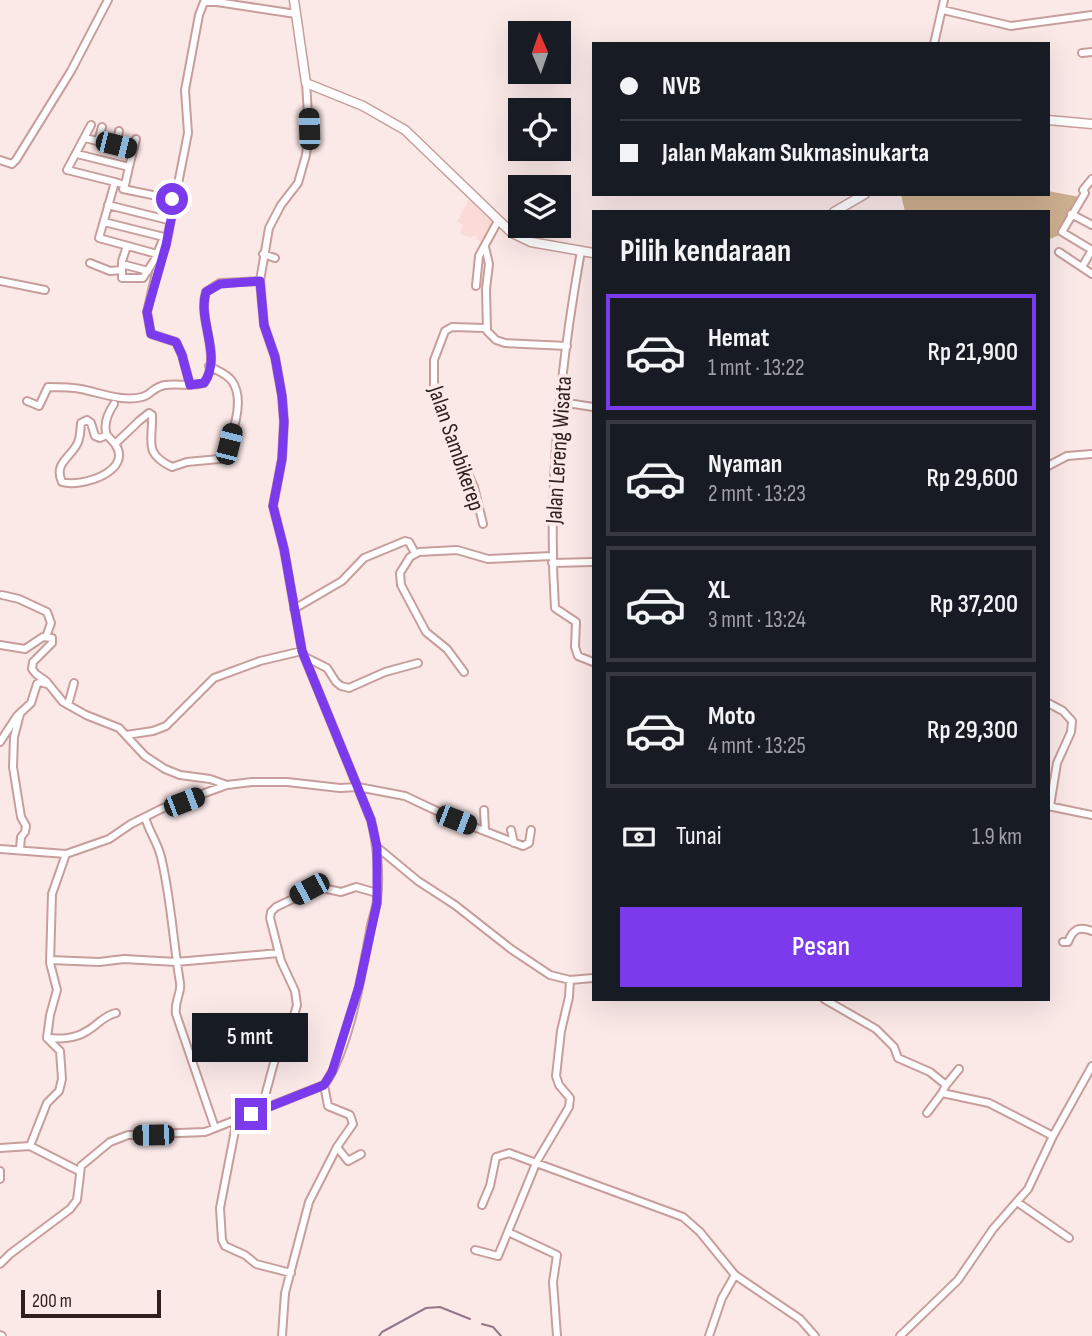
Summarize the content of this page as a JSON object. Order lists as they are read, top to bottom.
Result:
{
  "streets": {
    "street": ["Jalan Sambikerep", "Jalan Lereng Wisata"]
  },
  "crossings": [
    ["Jalan Sambikerep", "Jalan Lereng Wisata"]
  ],
  "scale_bar": "200 m",
  "north": "top",
  "page": {
    "banner": ["NVB", "Jalan Makam Sukmasinukarta"],
    "heading": "Pilih kendaraan",
    "list": [
      {
        "name": "Hemat",
        "note": "1 mnt · 13:22",
        "value": "Rp 21,900"
      },
      {
        "name": "Nyaman",
        "note": "2 mnt · 13:23",
        "value": "Rp 29,600"
      },
      {
        "name": "XL",
        "note": "3 mnt · 13:24",
        "value": "Rp 37,200"
      },
      {
        "name": "Moto",
        "note": "4 mnt · 13:25",
        "value": "Rp 29,300"
      }
    ],
    "pay": ["Tunai", "1.9 km"],
    "buttons": "Pesan",
    "bubble": "5 mnt",
    "scale": "200 m"
  }
}
